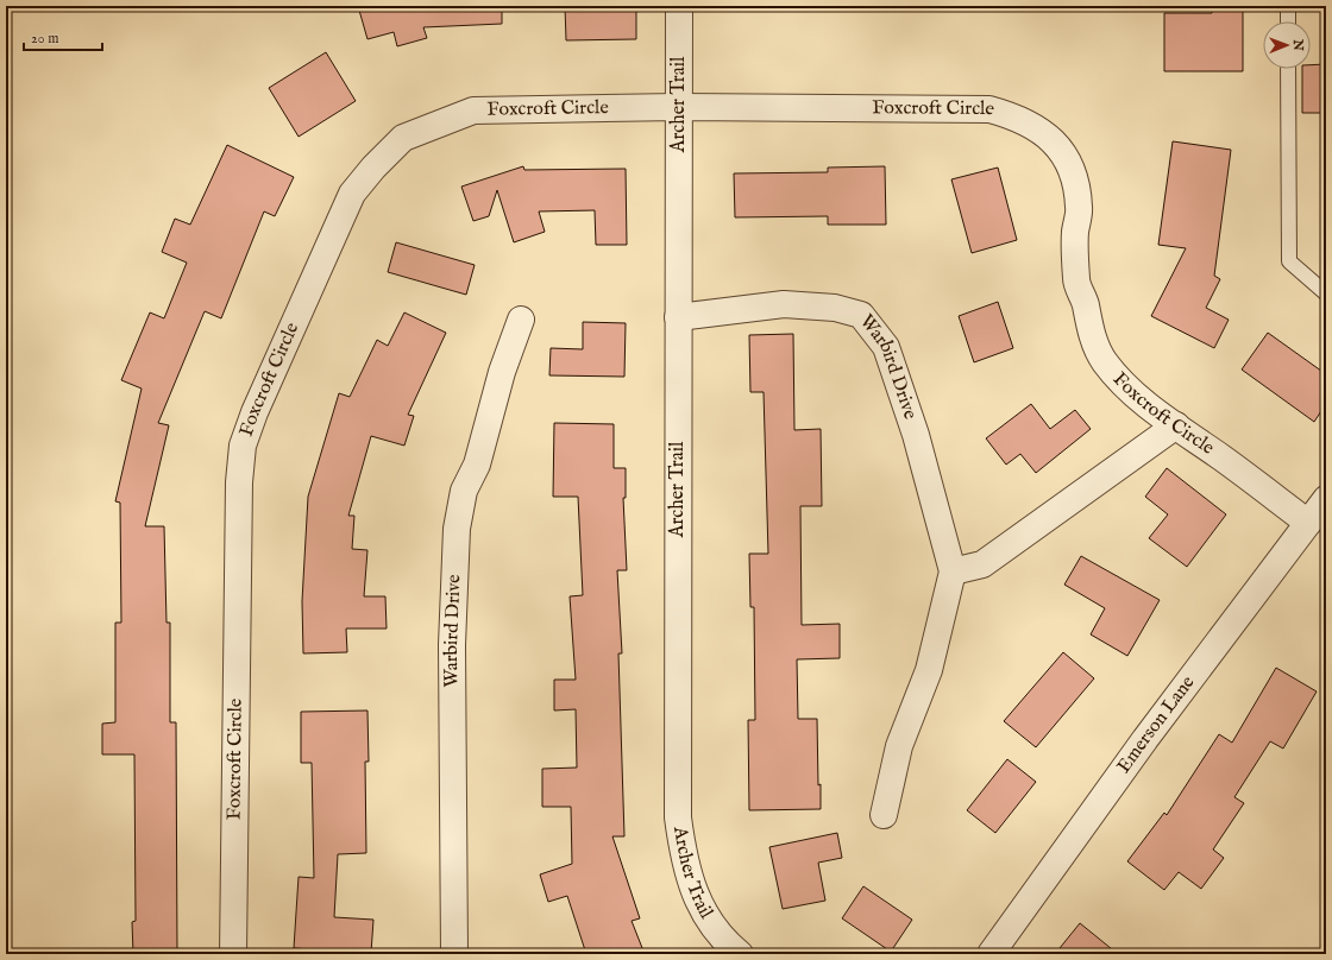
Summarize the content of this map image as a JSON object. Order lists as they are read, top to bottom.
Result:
{
  "streets": {
    "street": [
      "Archer Trail",
      "Foxcroft Circle",
      "Warbird Drive",
      "Emerson Lane"
    ]
  },
  "crossings": [
    ["Archer Trail", "Foxcroft Circle"],
    ["Archer Trail", "Warbird Drive"],
    ["Foxcroft Circle", "Emerson Lane"]
  ],
  "scale_bar": "20 m",
  "north": "right"
}
